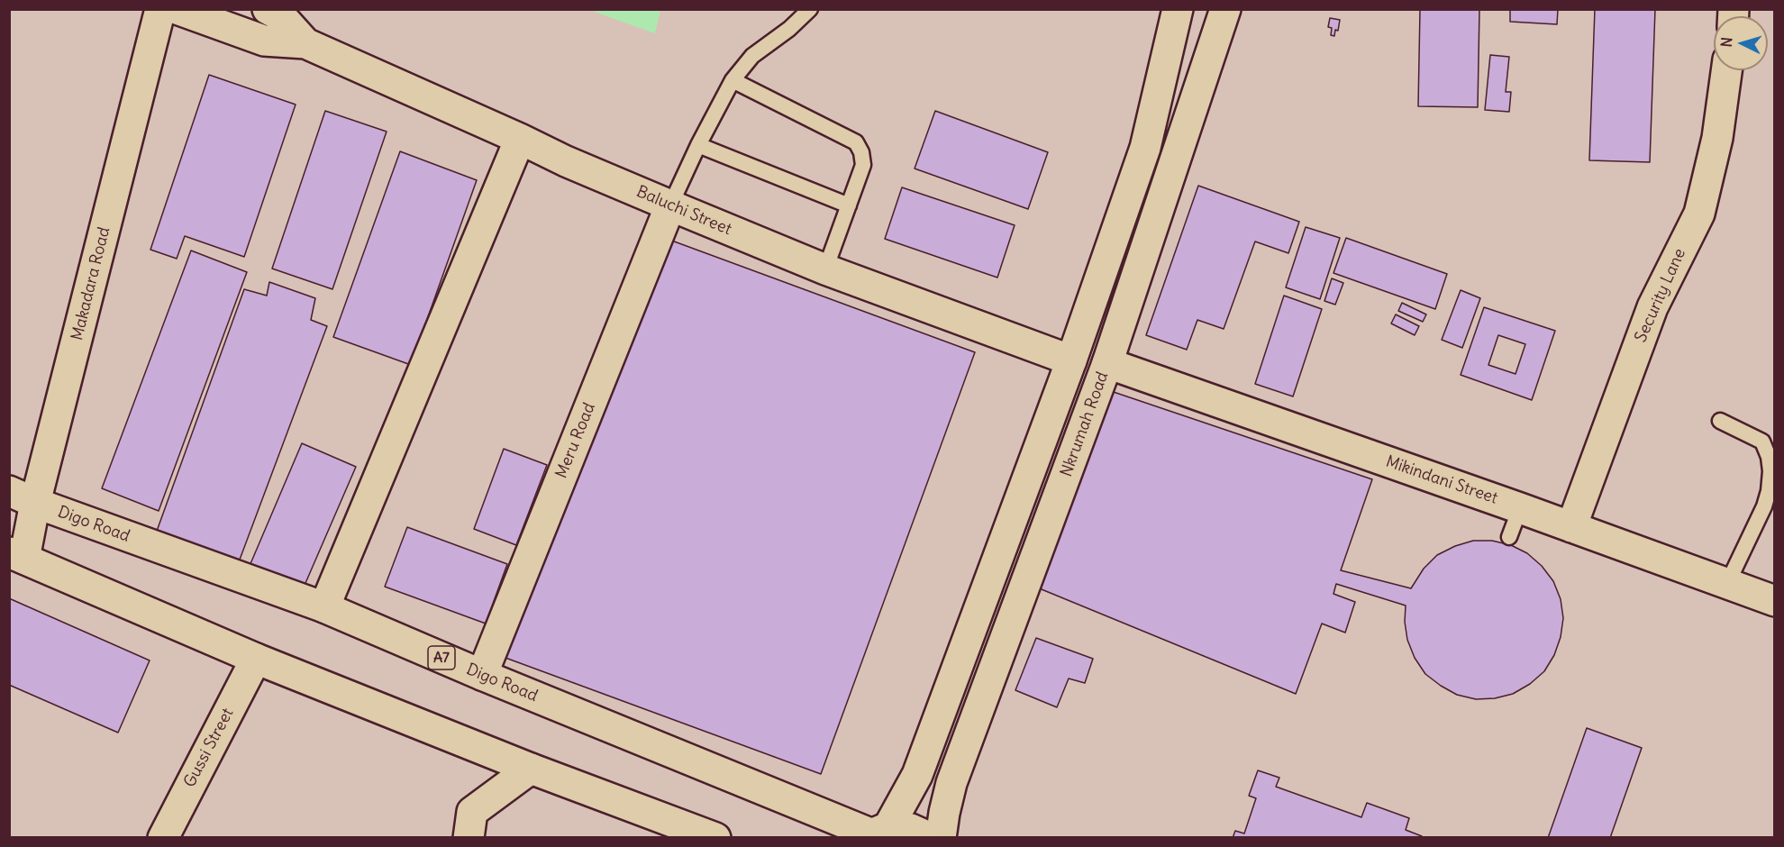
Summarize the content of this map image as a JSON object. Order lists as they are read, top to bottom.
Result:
{
  "streets": {
    "main road": [
      "Baluchi Street",
      "Makadara Road",
      "Security Lane",
      "Nkrumah Road",
      "Meru Road",
      "Mikindani Street",
      "Digo Road",
      "A7",
      "Gussi Street"
    ]
  },
  "crossings": [
    ["Baluchi Street", "Meru Road"],
    ["Makadara Road", "Digo Road"],
    ["Security Lane", "Mikindani Street"],
    ["Nkrumah Road", "Mikindani Street"],
    ["Meru Road", "Digo Road"]
  ],
  "north": "left"
}
